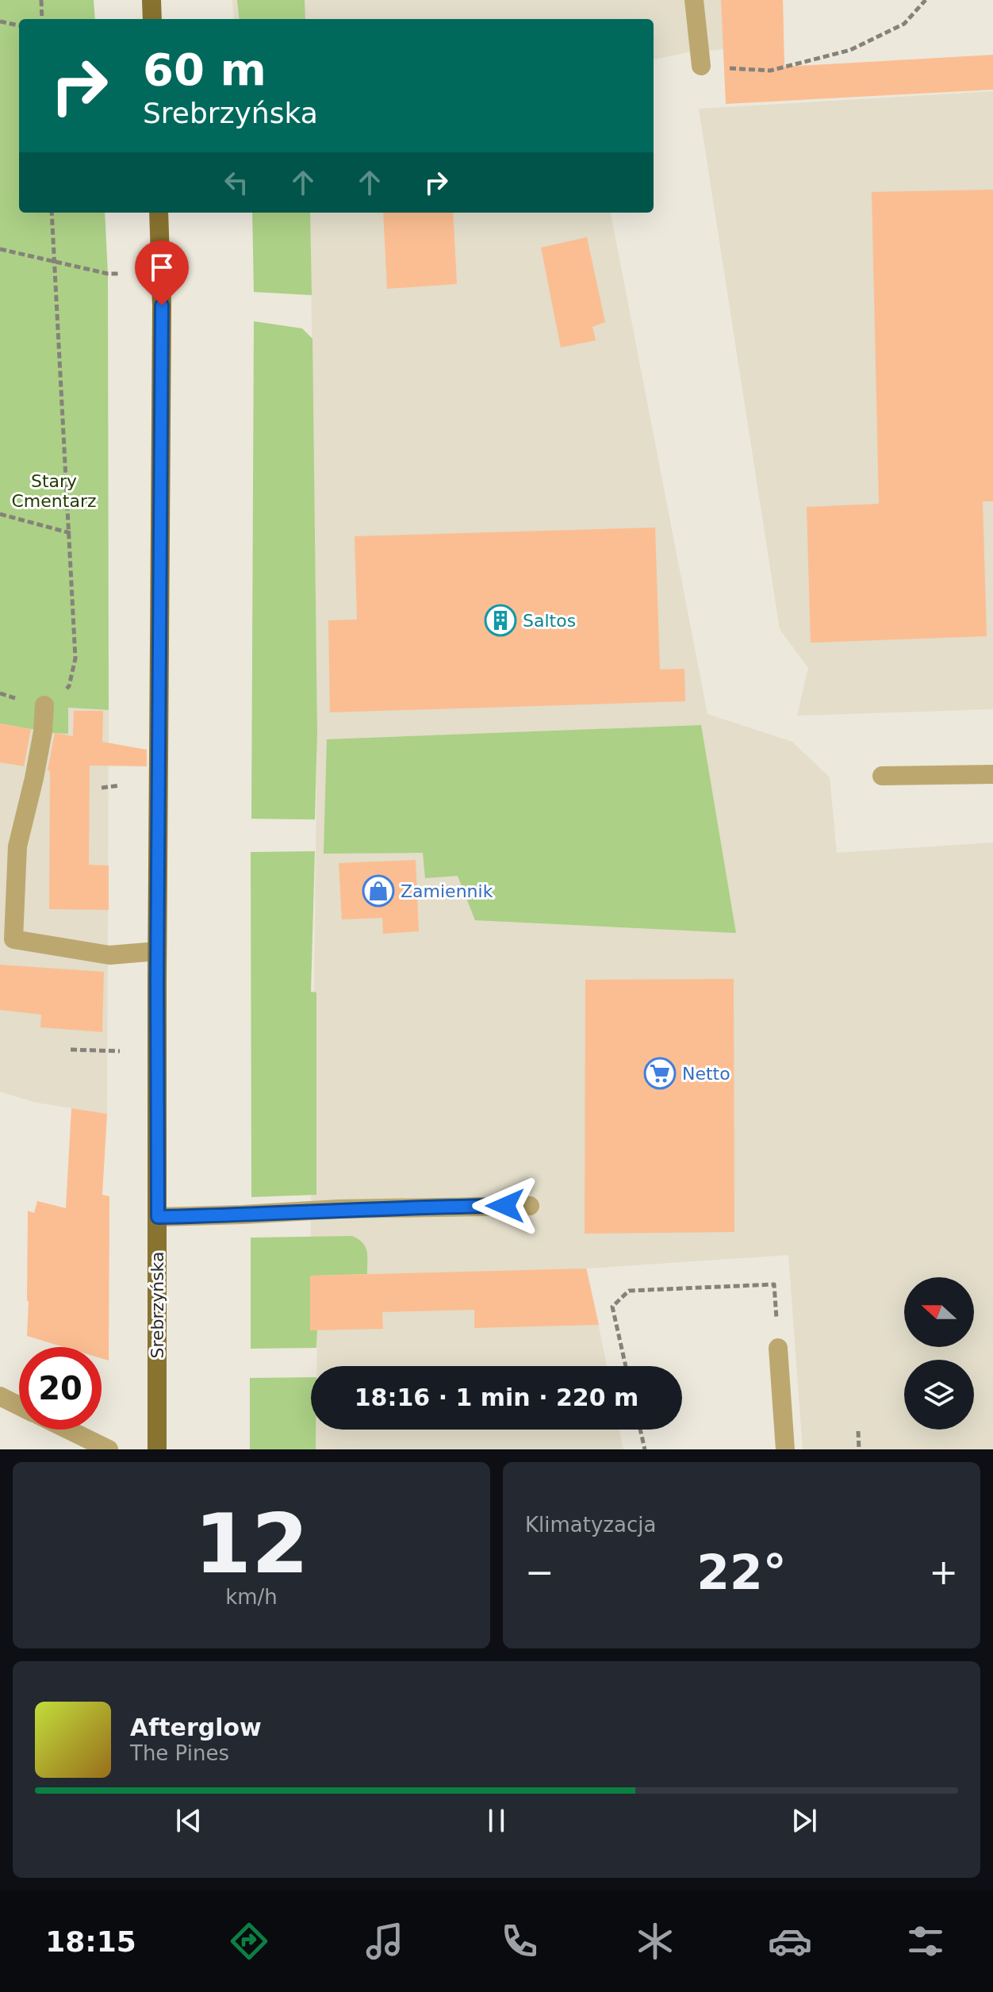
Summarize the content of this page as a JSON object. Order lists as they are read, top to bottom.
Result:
{
  "streets": {
    "main road": ["Srebrzyńska"]
  },
  "parks": ["Stary Cmentarz"],
  "places": {
    "building": ["Saltos"],
    "shop": ["Zamiennik"],
    "supermarket": ["Netto"]
  },
  "north": "left",
  "page": {
    "turn": ["60 m", "Srebrzyńska"],
    "limit": "20",
    "trip": "18:16 · 1 min · 220 m",
    "tile": [
      ["12", "km/h"],
      "Klimatyzacja"
    ],
    "heat": ["−", "22°", "+"],
    "song": ["Afterglow", "The Pines"],
    "tabs": "18:15"
  }
}
